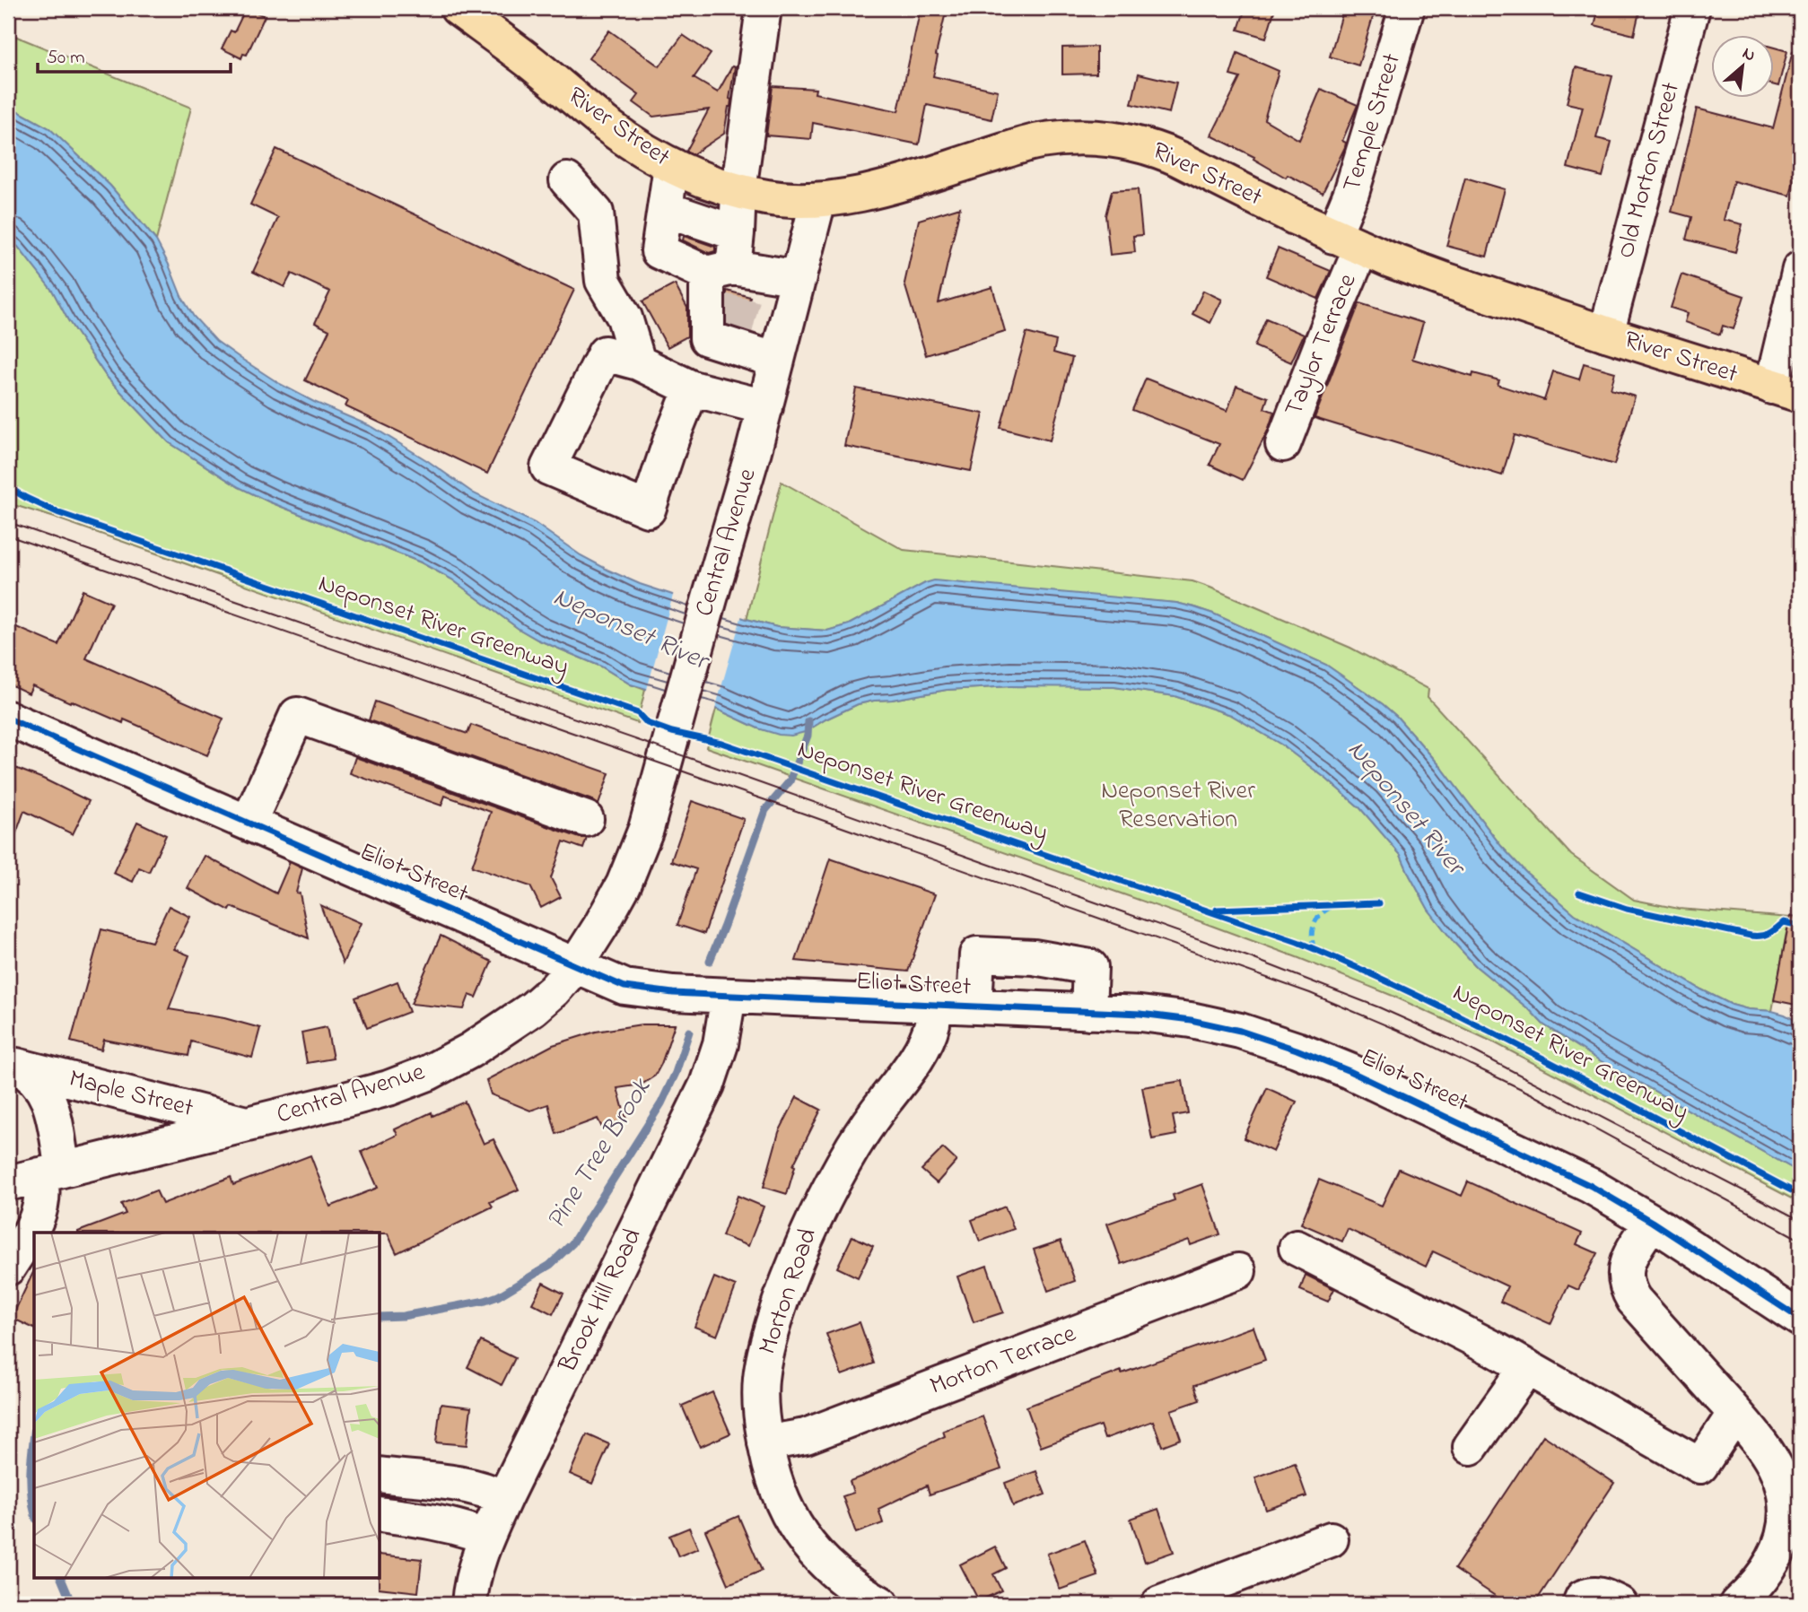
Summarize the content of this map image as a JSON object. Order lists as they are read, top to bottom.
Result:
{
  "streets": {
    "main road": ["River Street"],
    "street": [
      "Temple Street",
      "Old Morton Street",
      "Taylor Terrace",
      "Central Avenue",
      "Eliot Street",
      "Maple Street",
      "Morton Road",
      "Brook Hill Road",
      "Morton Terrace"
    ],
    "cycle path": ["Neponset River Greenway"]
  },
  "crossings": [
    ["Temple Street", "River Street"],
    ["Temple Street", "Taylor Terrace"],
    ["River Street", "Old Morton Street"],
    ["River Street", "Taylor Terrace"],
    ["River Street", "Central Avenue"],
    ["Central Avenue", "Eliot Street"],
    ["Central Avenue", "Maple Street"],
    ["Eliot Street", "Morton Road"],
    ["Eliot Street", "Brook Hill Road"],
    ["Morton Road", "Morton Terrace"]
  ],
  "water": ["Neponset River", "Pine Tree Brook"],
  "parks": ["Neponset River Reservation"],
  "scale_bar": "50 m",
  "north": "top right"
}
